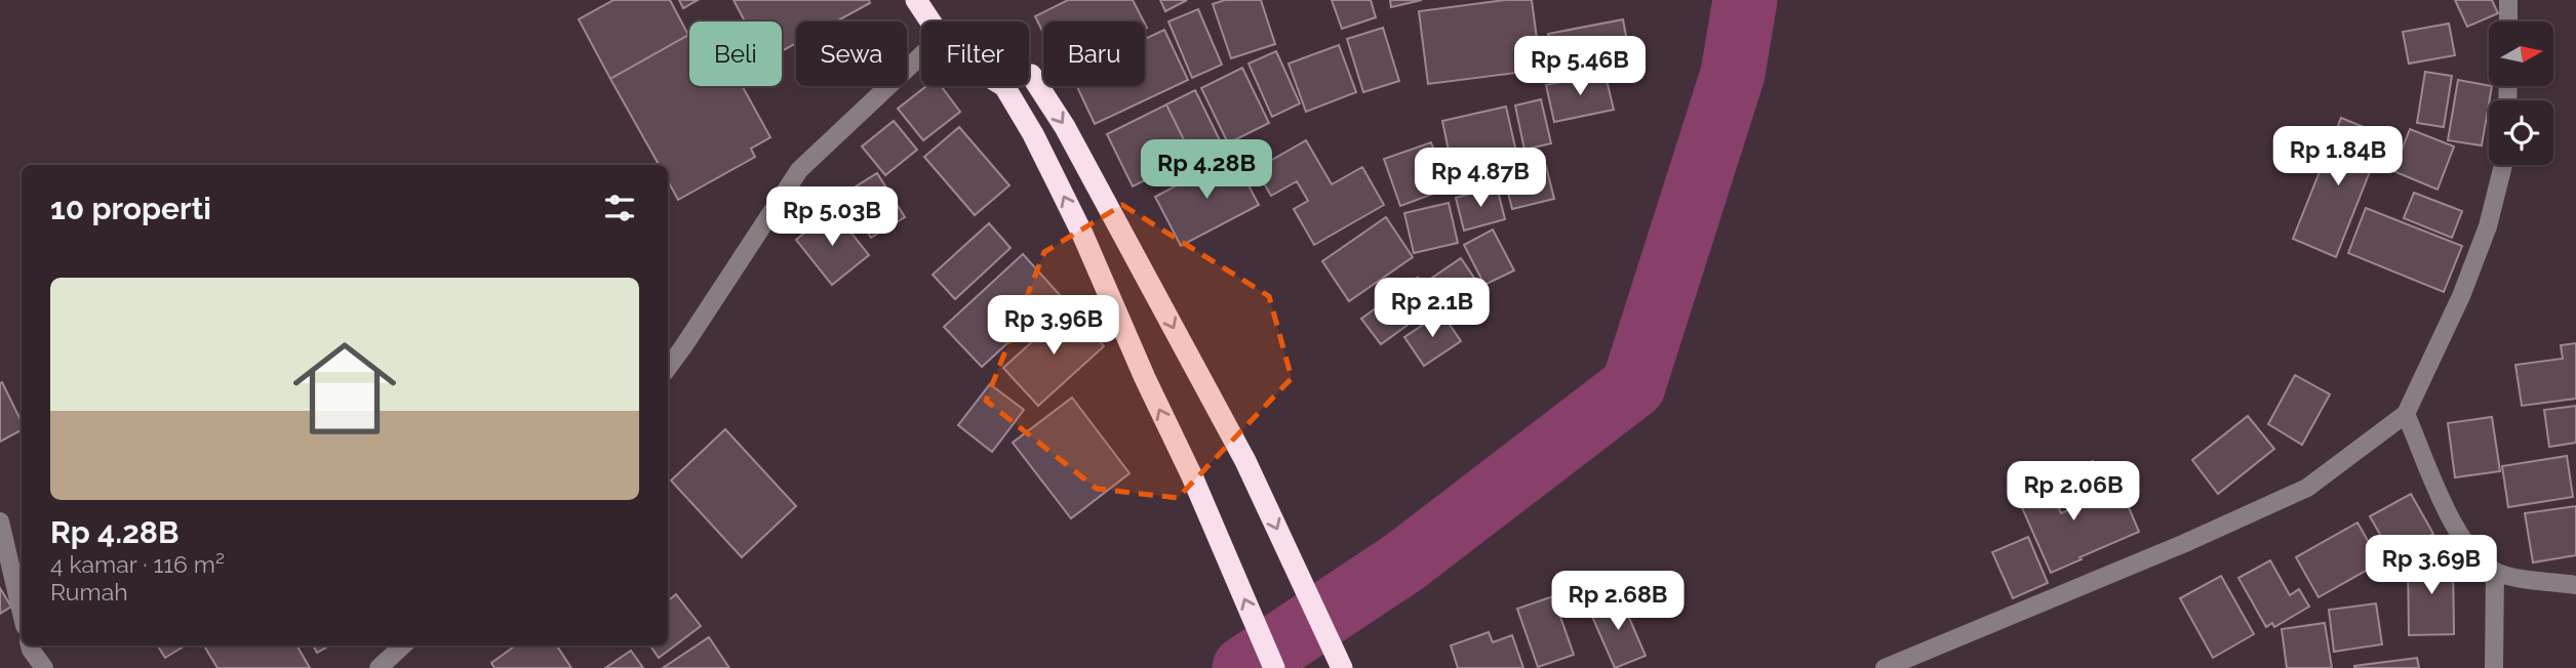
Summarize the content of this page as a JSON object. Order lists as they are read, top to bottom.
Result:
{
  "north": "right",
  "page": {
    "chip": [
      "Beli",
      "Sewa",
      "Filter",
      "Baru"
    ],
    "price": [
      "Rp 5.46B",
      "Rp 1.84B",
      "Rp 4.28B",
      "Rp 4.87B",
      "Rp 5.03B",
      "Rp 2.1B",
      "Rp 3.96B",
      "Rp 2.06B",
      "Rp 3.69B",
      "Rp 2.68B"
    ],
    "heading": "10 properti",
    "list": [
      {
        "name": "Rp 4.28B",
        "note": "4 kamar · 116 m² · Rumah"
      }
    ]
  }
}
